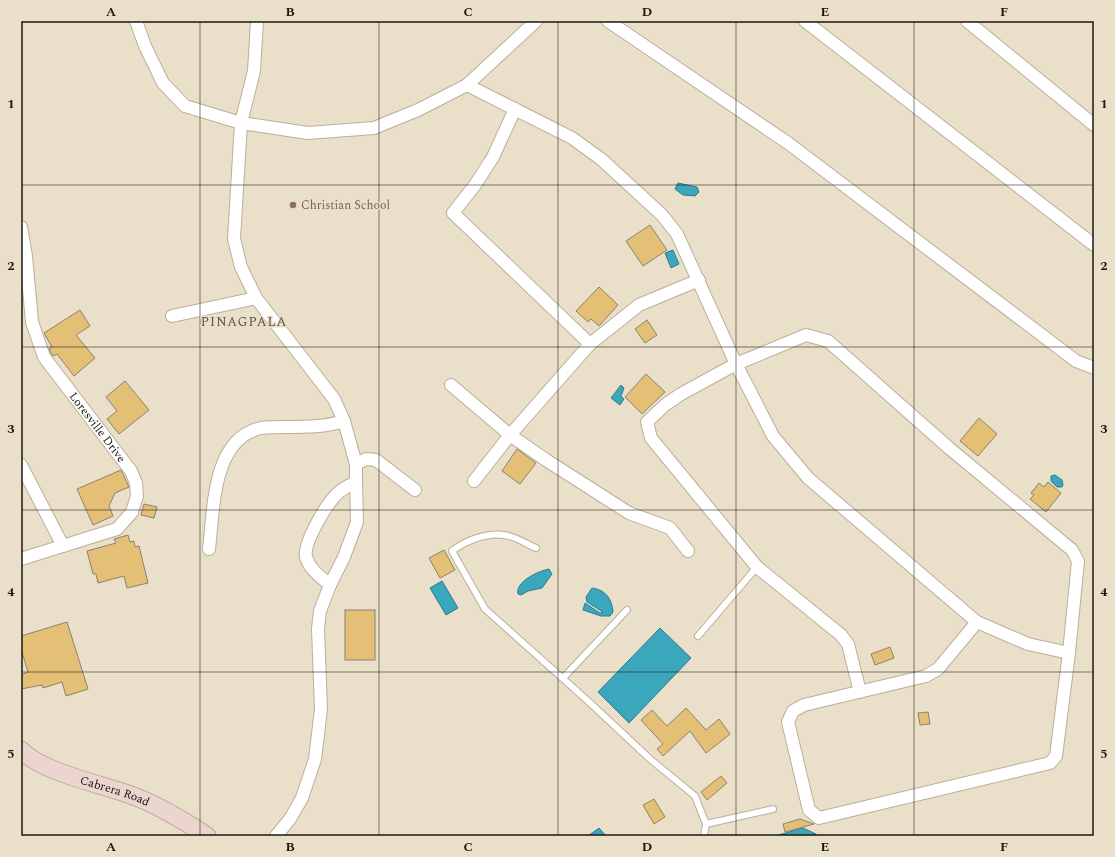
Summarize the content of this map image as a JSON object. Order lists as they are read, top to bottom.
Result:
{
  "streets": {
    "main road": ["Cabrera Road"],
    "street": ["Loresville Drive"]
  },
  "districts": ["PINAGPALA"],
  "places": ["Christian School"],
  "grid": {
    "columns": [
      "A",
      "B",
      "C",
      "D",
      "E",
      "F"
    ],
    "rows": [
      "1",
      "2",
      "3",
      "4",
      "5"
    ]
  }
}
